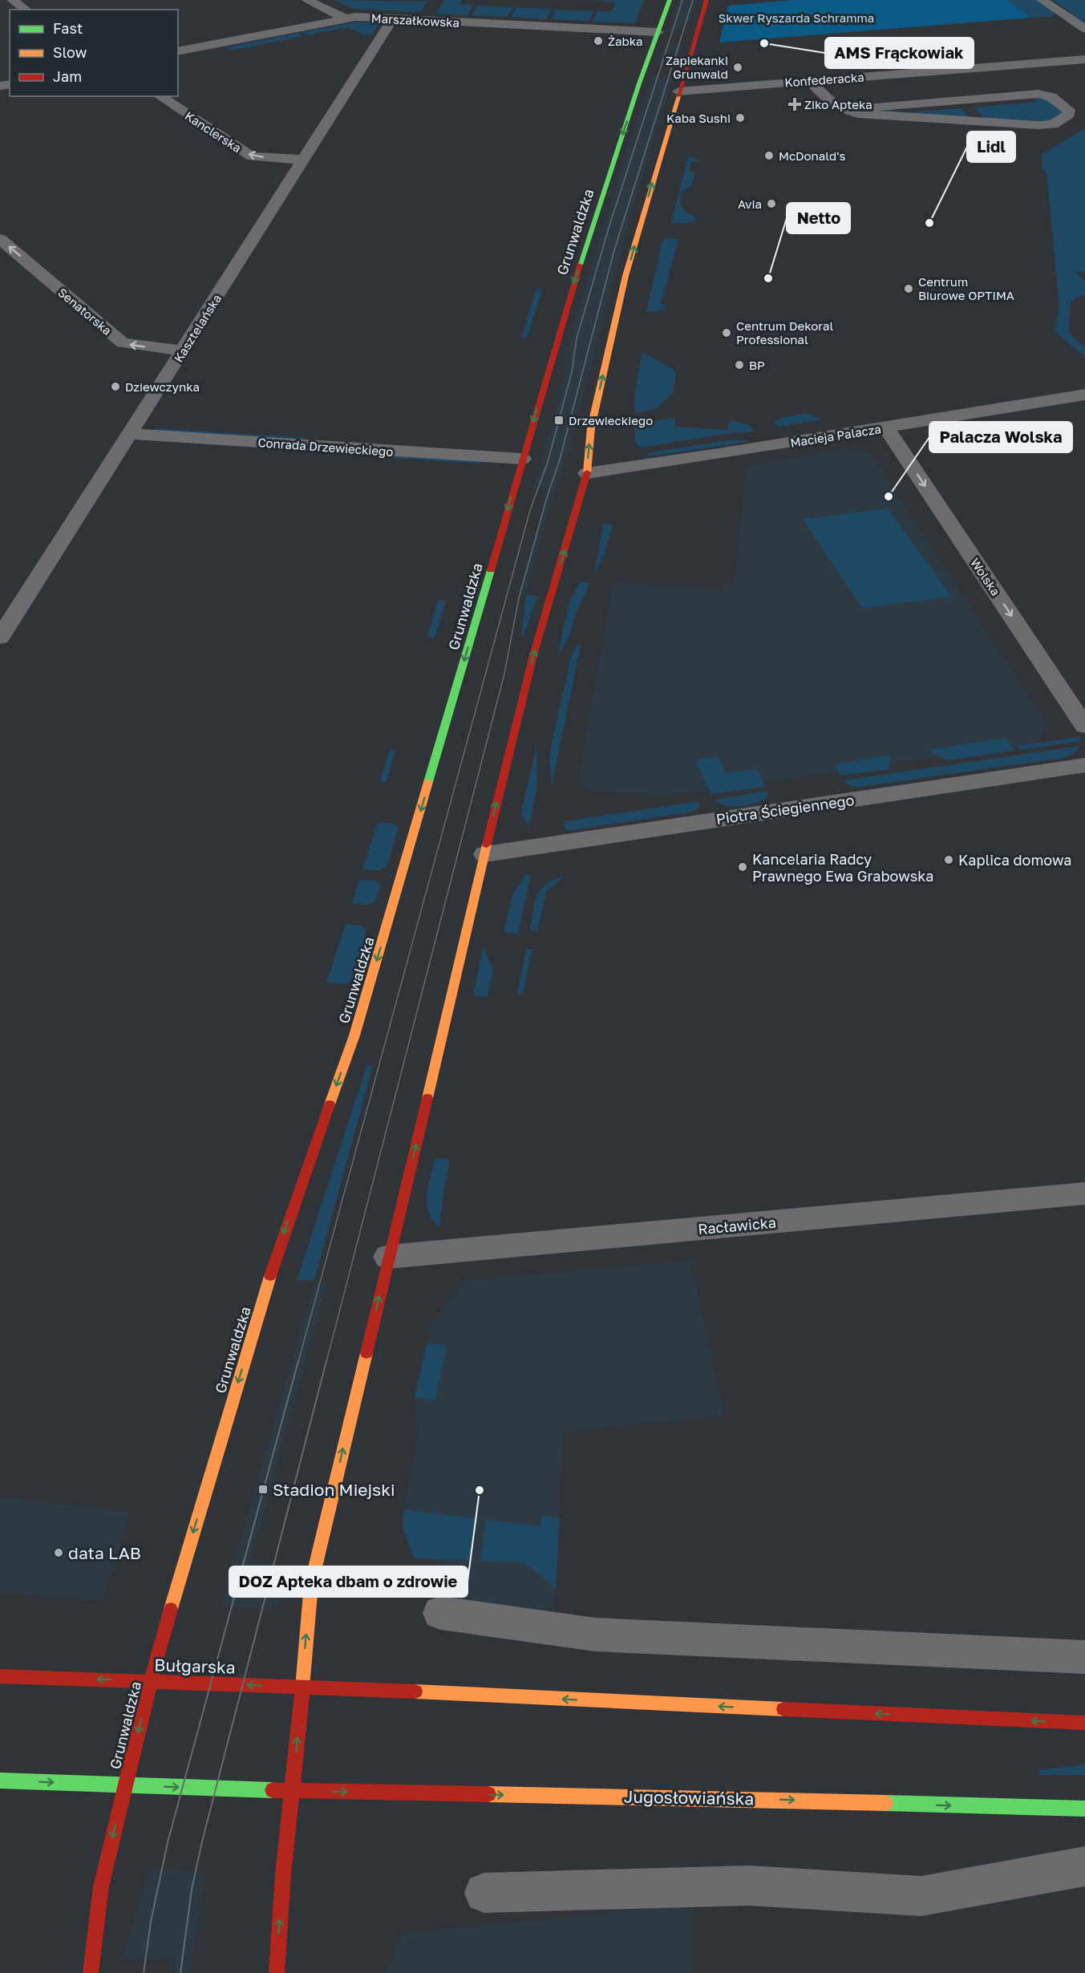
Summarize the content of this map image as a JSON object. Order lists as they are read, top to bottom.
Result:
{
  "streets": {
    "street": [
      "Marszałkowska",
      "Konfederacka",
      "Kanclerska",
      "Grunwaldzka",
      "Senatorska",
      "Kasztelańska",
      "Macieja Palacza",
      "Conrada Drzewieckiego",
      "Wolska",
      "Piotra Ściegiennego",
      "Racławicka",
      "Bułgarska",
      "Jugosłowiańska"
    ]
  },
  "crossings": [
    ["Marszałkowska", "Grunwaldzka"],
    ["Marszałkowska", "Kasztelańska"],
    ["Kanclerska", "Kasztelańska"],
    ["Grunwaldzka", "Conrada Drzewieckiego"],
    ["Grunwaldzka", "Bułgarska"],
    ["Senatorska", "Kasztelańska"],
    ["Kasztelańska", "Conrada Drzewieckiego"],
    ["Macieja Palacza", "Wolska"]
  ],
  "one_way": [
    "Kanclerska",
    "Senatorska",
    "Wolska",
    "Bułgarska"
  ],
  "parks": ["Skwer Ryszarda Schramma"],
  "places": {
    "other": [
      "Żabka",
      "AMS Frąckowiak",
      "Zapiekanki Grunwald",
      "Kaba Sushi",
      "McDonald's",
      "Avia",
      "Lidl",
      "Netto",
      "Centrum Biurowe OPTIMA",
      "Centrum Dekoral Professional",
      "BP",
      "Dziewczynka",
      "Palacza Wolska",
      "Kaplica domowa",
      "Kancelaria Radcy Prawnego Ewa Grabowska",
      "DOZ Apteka dbam o zdrowie",
      "data LAB"
    ],
    "health": ["Ziko Apteka"],
    "transit": ["Drzewieckiego", "Stadion Miejski"]
  },
  "legend": ["Fast", "Slow", "Jam"]
}
